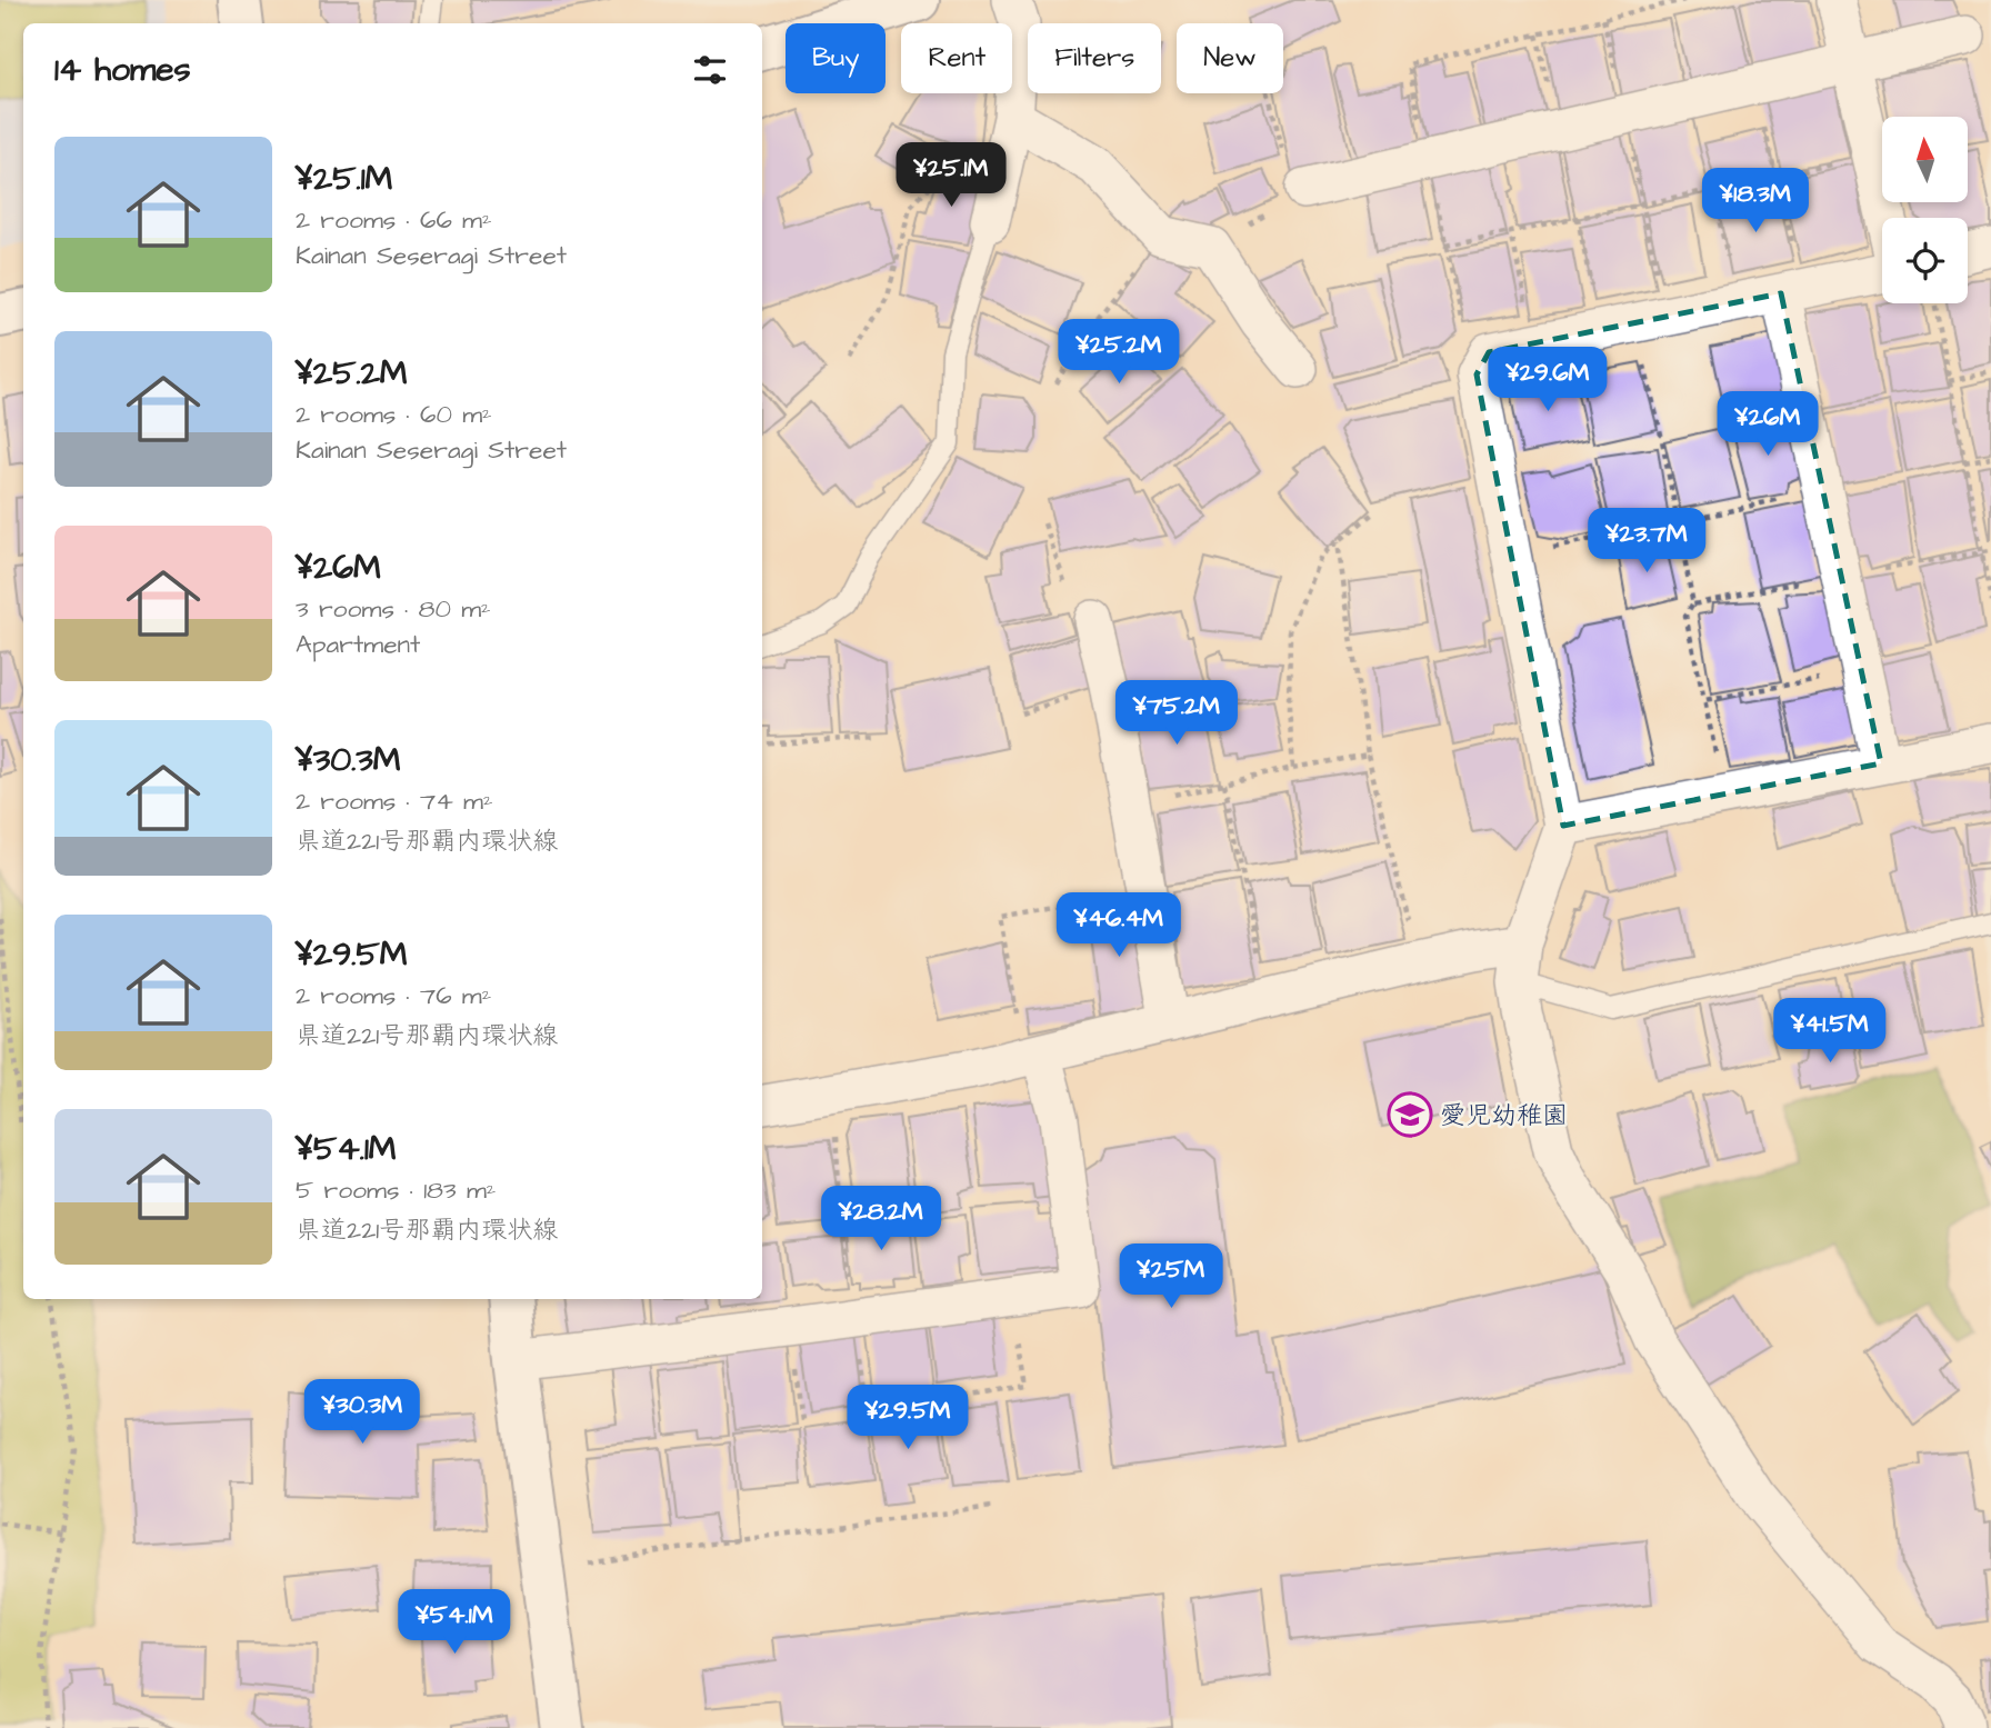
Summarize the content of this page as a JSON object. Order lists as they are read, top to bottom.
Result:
{
  "places": {
    "school or university": ["愛児幼稚園"]
  },
  "north": "top",
  "page": {
    "chip": [
      "Buy",
      "Rent",
      "Filters",
      "New"
    ],
    "heading": "14 homes",
    "list": [
      {
        "name": "¥25.1M",
        "note": "2 rooms · 66 m² · Kainan Seseragi Street"
      },
      {
        "name": "¥25.2M",
        "note": "2 rooms · 60 m² · Kainan Seseragi Street"
      },
      {
        "name": "¥26M",
        "note": "3 rooms · 80 m² · Apartment"
      },
      {
        "name": "¥30.3M",
        "note": "2 rooms · 74 m² · 県道221号那覇内環状線"
      },
      {
        "name": "¥29.5M",
        "note": "2 rooms · 76 m² · 県道221号那覇内環状線"
      },
      {
        "name": "¥54.1M",
        "note": "5 rooms · 183 m² · 県道221号那覇内環状線"
      }
    ],
    "price": [
      "¥25.1M",
      "¥18.3M",
      "¥25.2M",
      "¥29.6M",
      "¥26M",
      "¥23.7M",
      "¥75.2M",
      "¥46.4M",
      "¥41.5M",
      "¥28.2M",
      "¥25M",
      "¥30.3M",
      "¥29.5M",
      "¥54.1M"
    ]
  }
}
